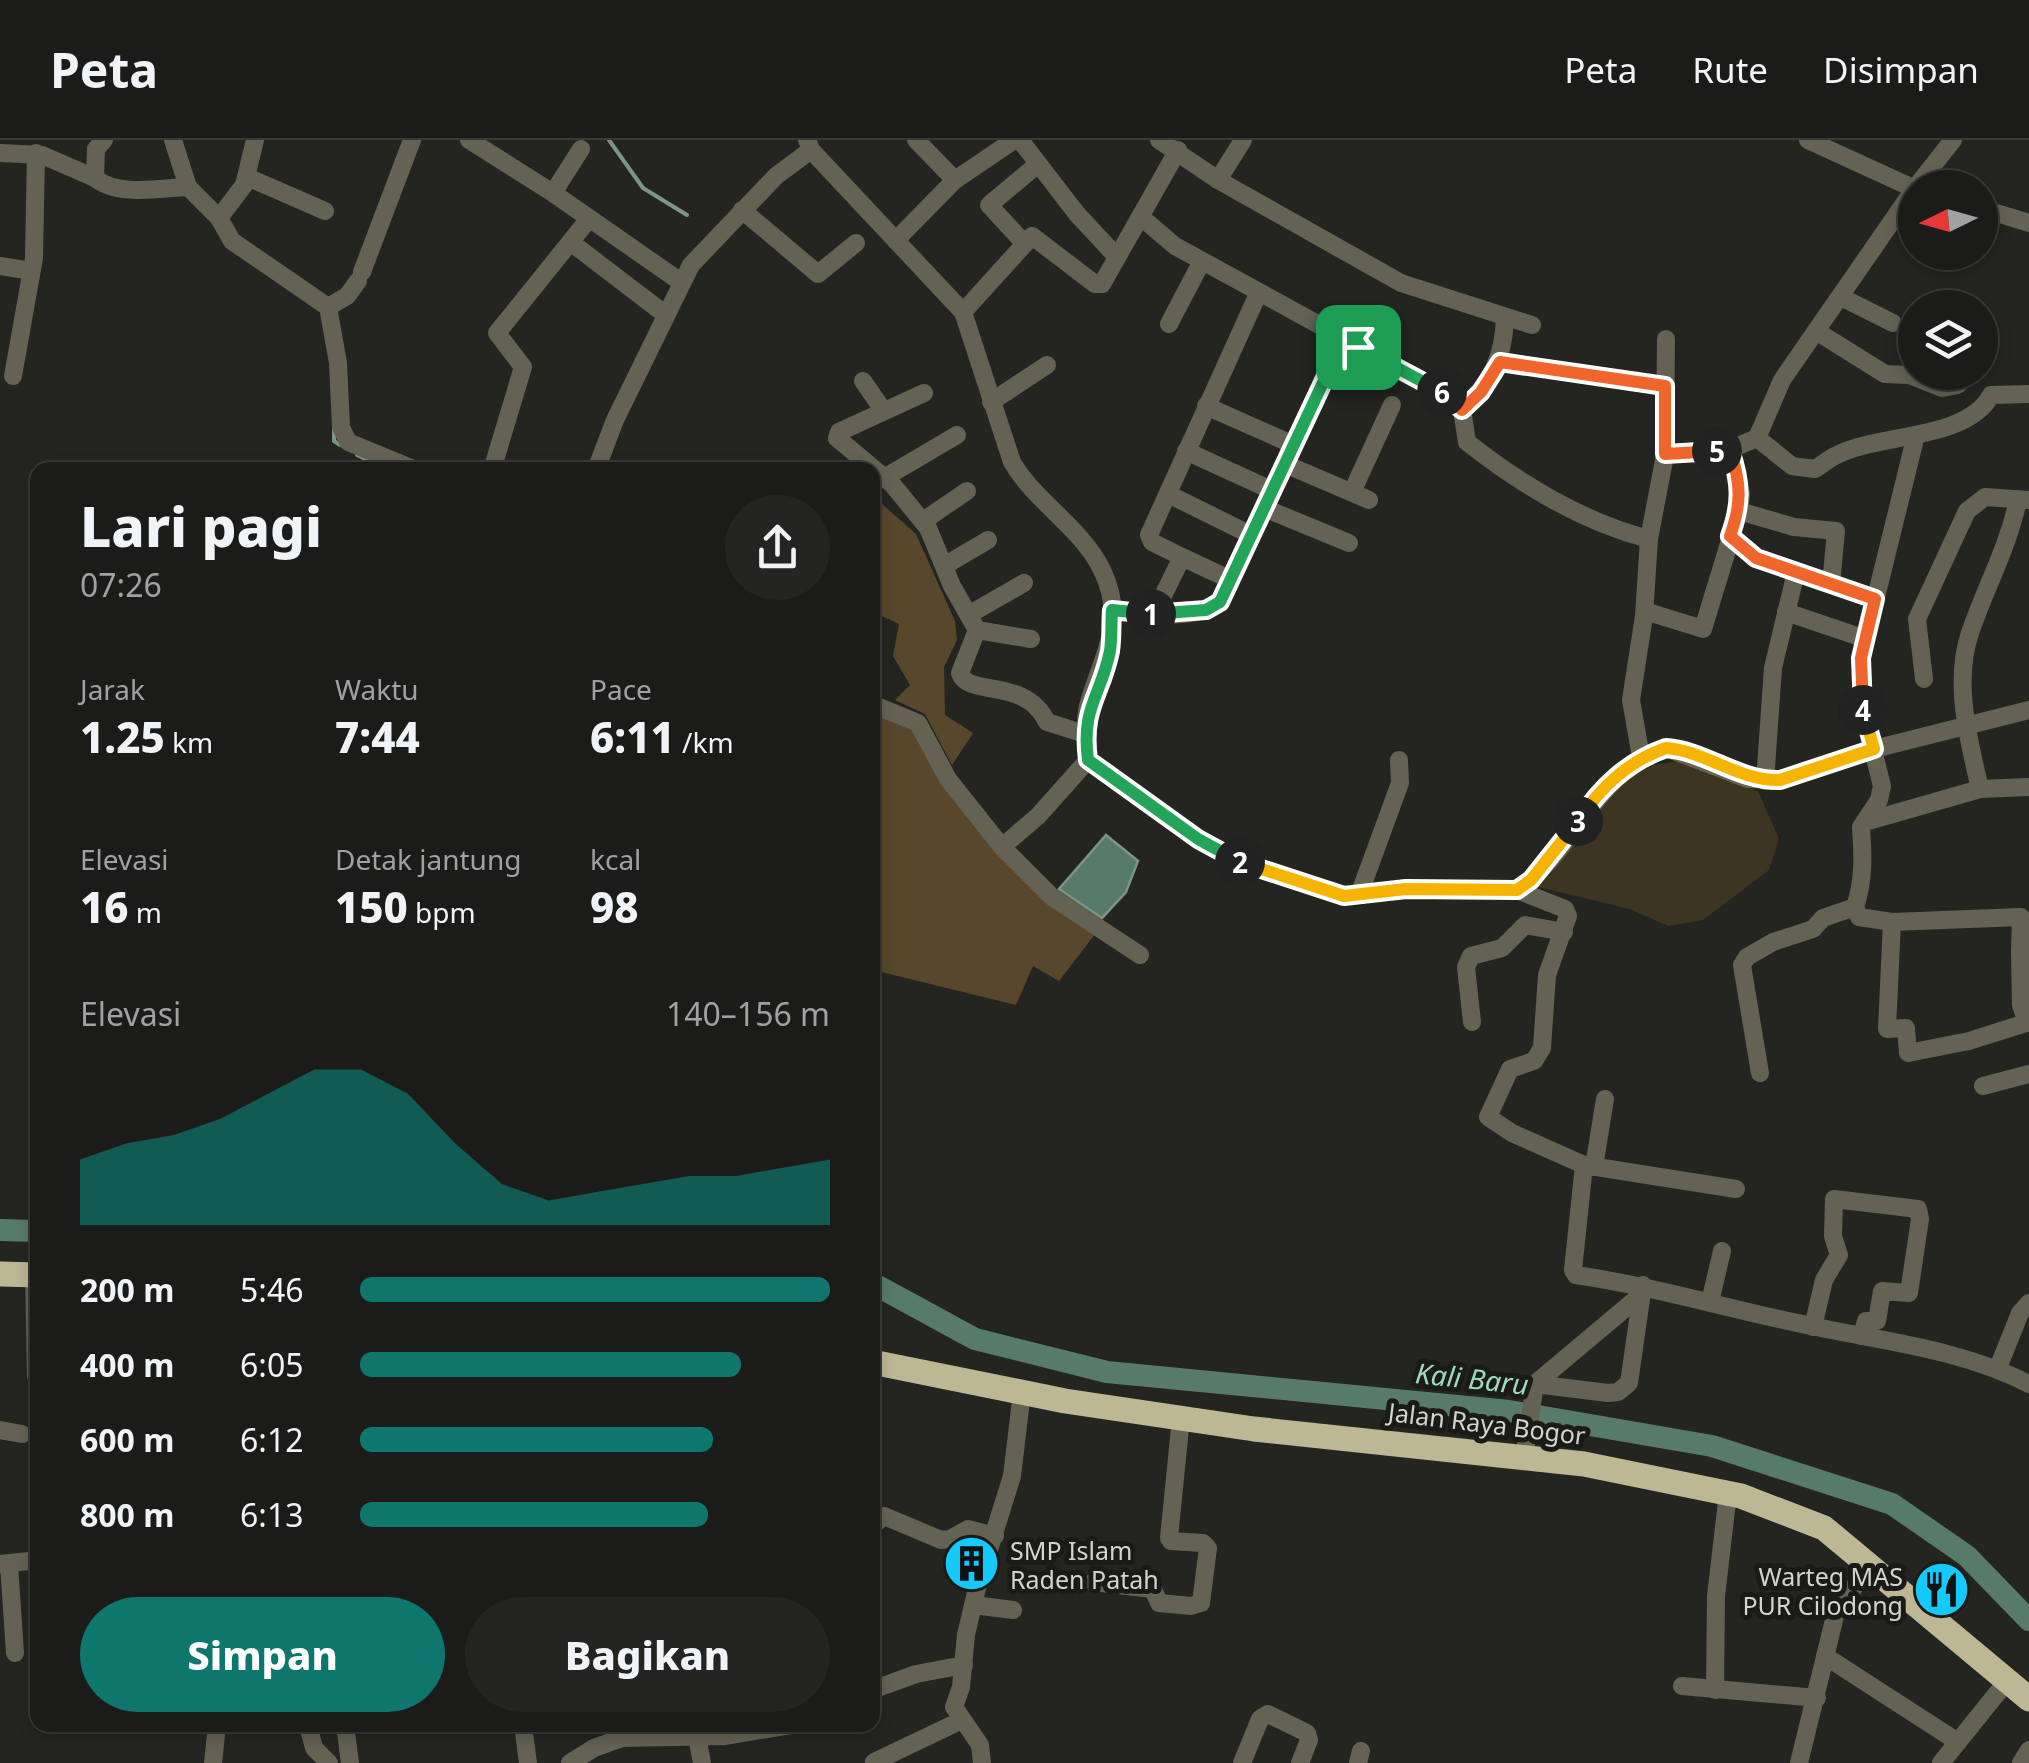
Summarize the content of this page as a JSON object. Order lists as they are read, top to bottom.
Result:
{
  "streets": {
    "highway": ["Jalan Raya Bogor"]
  },
  "water": ["Kali Baru"],
  "places": {
    "building": ["SMP Islam Raden Patah"],
    "restaurant": ["Warteg MAS PUR Cilodong"]
  },
  "north": "left",
  "page": {
    "header": "Peta",
    "nav": ["Peta", "Rute", "Disimpan"],
    "pins": [
      "6",
      "5",
      "1",
      "4",
      "3",
      "2"
    ],
    "heading": ["Lari pagi", "07:26"],
    "stats": [
      ["Jarak", "1.25 km"],
      ["Waktu", "7:44"],
      ["Pace", "6:11 /km"],
      ["Elevasi", "16 m"],
      ["Detak jantung", "150 bpm"],
      ["kcal", "98"]
    ],
    "chart": ["Elevasi", "140–156 m"],
    "list": [
      {
        "name": "200 m",
        "note": "5:46"
      },
      {
        "name": "400 m",
        "note": "6:05"
      },
      {
        "name": "600 m",
        "note": "6:12"
      },
      {
        "name": "800 m",
        "note": "6:13"
      }
    ],
    "buttons": ["Simpan", "Bagikan"]
  }
}
